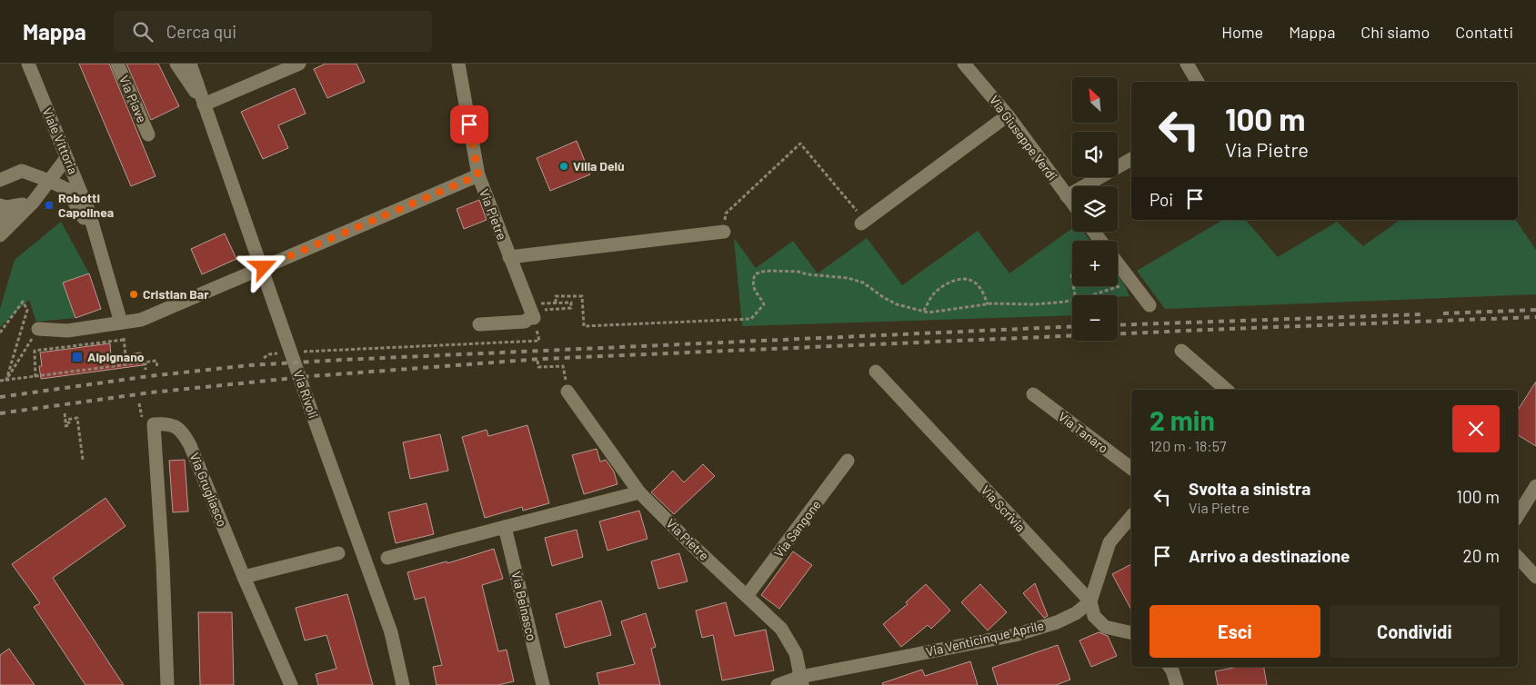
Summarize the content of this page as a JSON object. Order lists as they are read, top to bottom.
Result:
{
  "streets": {
    "street": [
      "Via Piave",
      "Via Giuseppe Verdi",
      "Viale Vittoria",
      "Via Pietre",
      "Via Rivoli",
      "Via Tanaro",
      "Via Grugliasco",
      "Via Scrivia",
      "Via Sangone",
      "Via Beinasco",
      "Via Venticinque Aprile"
    ]
  },
  "crossings": [
    ["Via Pietre", "Via Sangone"],
    ["Via Pietre", "Via Venticinque Aprile"],
    ["Via Scrivia", "Via Venticinque Aprile"]
  ],
  "places": {
    "other": ["Villa Delù", "Cristian Bar"],
    "transit": ["Robotti Capolinea", "Alpignano"]
  },
  "north": "top left",
  "page": {
    "header": "Mappa",
    "search": "Cerca qui",
    "nav": [
      "Home",
      "Mappa",
      "Chi siamo",
      "Contatti"
    ],
    "map_buttons": ["+", "−"],
    "turn": ["100 m", "Via Pietre"],
    "then": "Poi",
    "heading": ["2 min", "120 m · 18:57"],
    "list": [
      {
        "name": "Svolta a sinistra",
        "note": "Via Pietre",
        "value": "100 m"
      },
      {
        "name": "Arrivo a destinazione",
        "value": "20 m"
      }
    ],
    "buttons": ["Esci", "Condividi"]
  }
}
